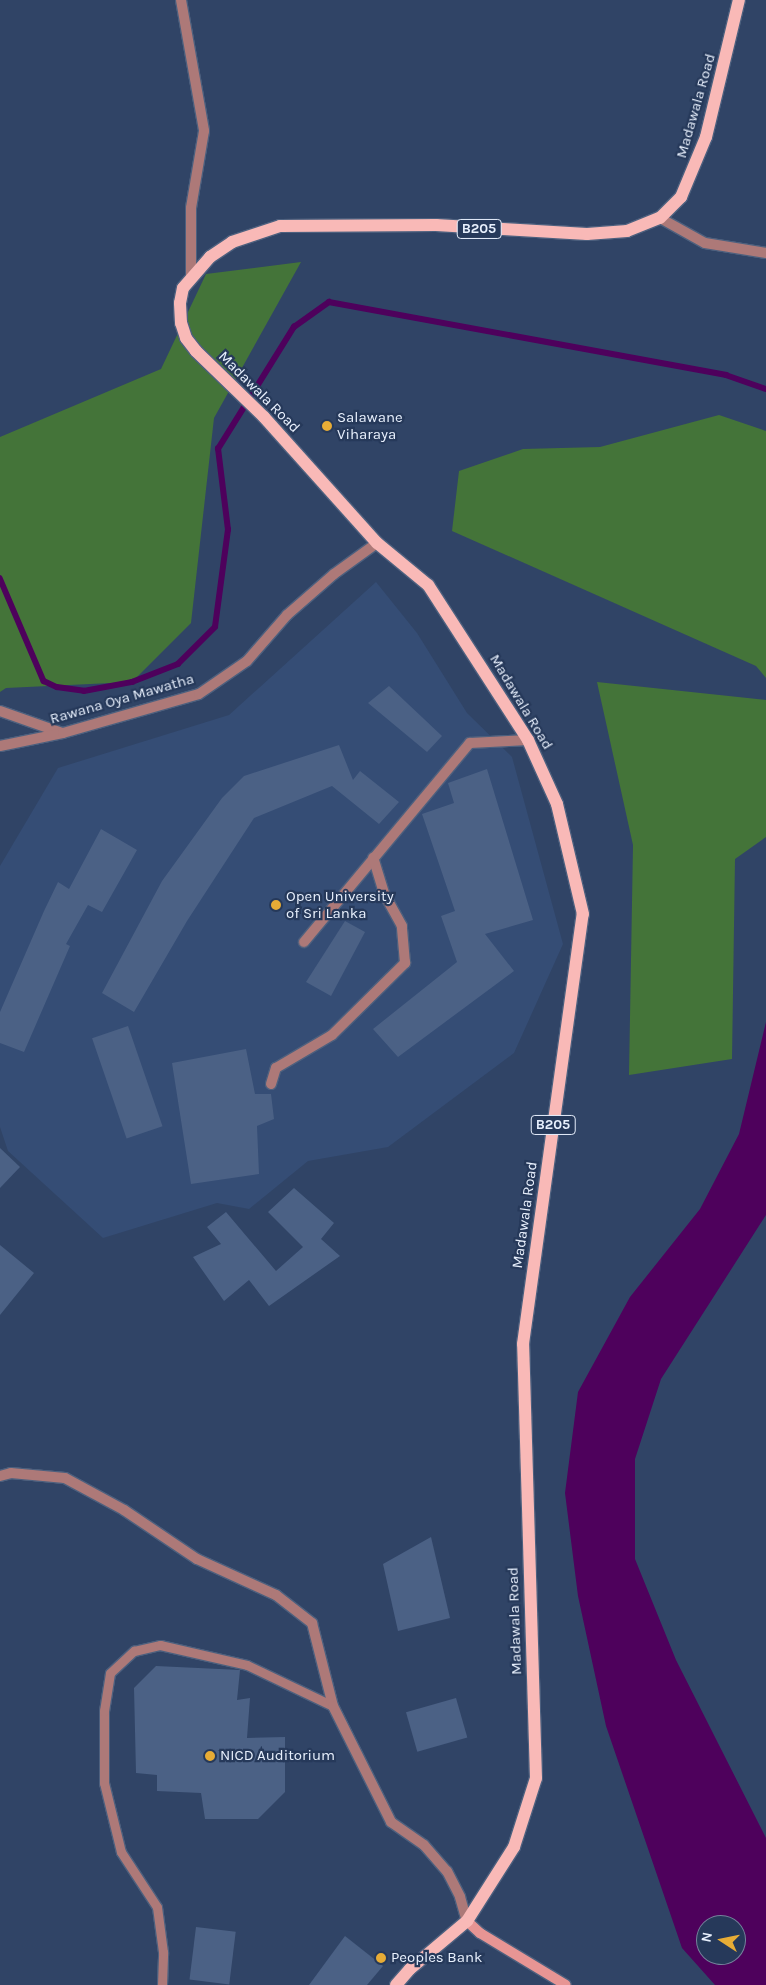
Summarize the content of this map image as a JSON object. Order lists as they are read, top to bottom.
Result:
{
  "streets": {
    "main road": ["Madawala Road", "B205"],
    "street": ["Rawana Oya Mawatha"]
  },
  "crossings": [
    ["Madawala Road", "Rawana Oya Mawatha"]
  ],
  "places": [
    "Salawane Viharaya",
    "Open University of Sri Lanka",
    "NICD Auditorium",
    "Peoples Bank"
  ],
  "north": "left"
}
